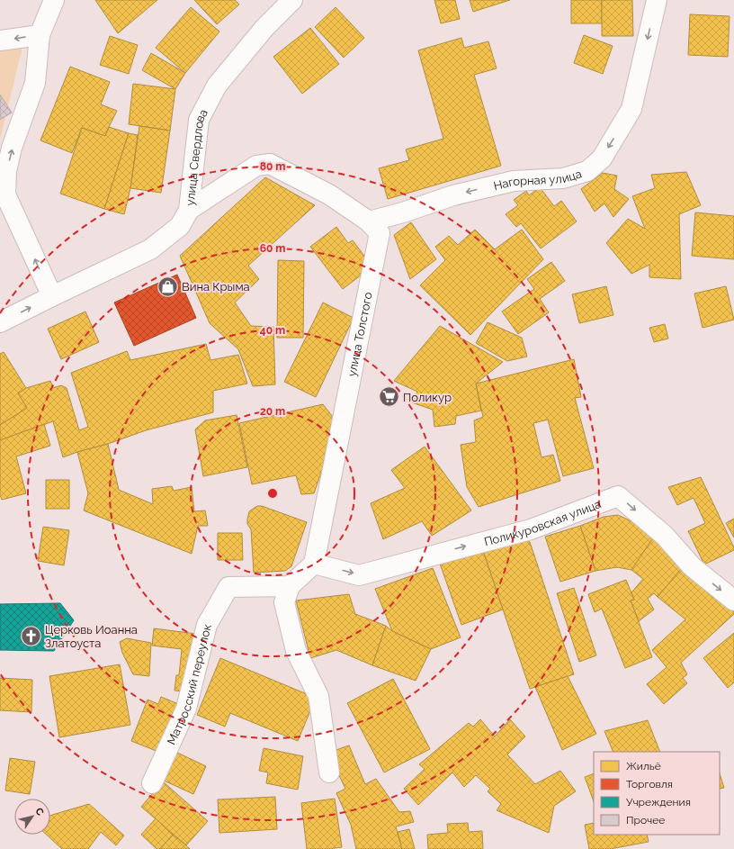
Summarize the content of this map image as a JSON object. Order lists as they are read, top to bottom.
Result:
{
  "streets": {
    "street": [
      "улица Свердлова",
      "Нагорная улица",
      "улица Толстого",
      "Поликуровская улица",
      "Матросский переулок"
    ]
  },
  "crossings": [
    ["улица Свердлова", "улица Толстого"],
    ["Нагорная улица", "улица Толстого"],
    ["улица Толстого", "Поликуровская улица"]
  ],
  "one_way": ["Нагорная улица", "Поликуровская улица"],
  "places": {
    "shop": ["Вина Крыма"],
    "supermarket": ["Поликур"],
    "church": ["Церковь Иоанна Златоуста"]
  },
  "legend": [
    "Жильё",
    "Торговля",
    "Учреждения",
    "Прочее"
  ],
  "north": "top right",
  "rings": [
    "80 m",
    "60 m",
    "40 m",
    "20 m"
  ]
}
